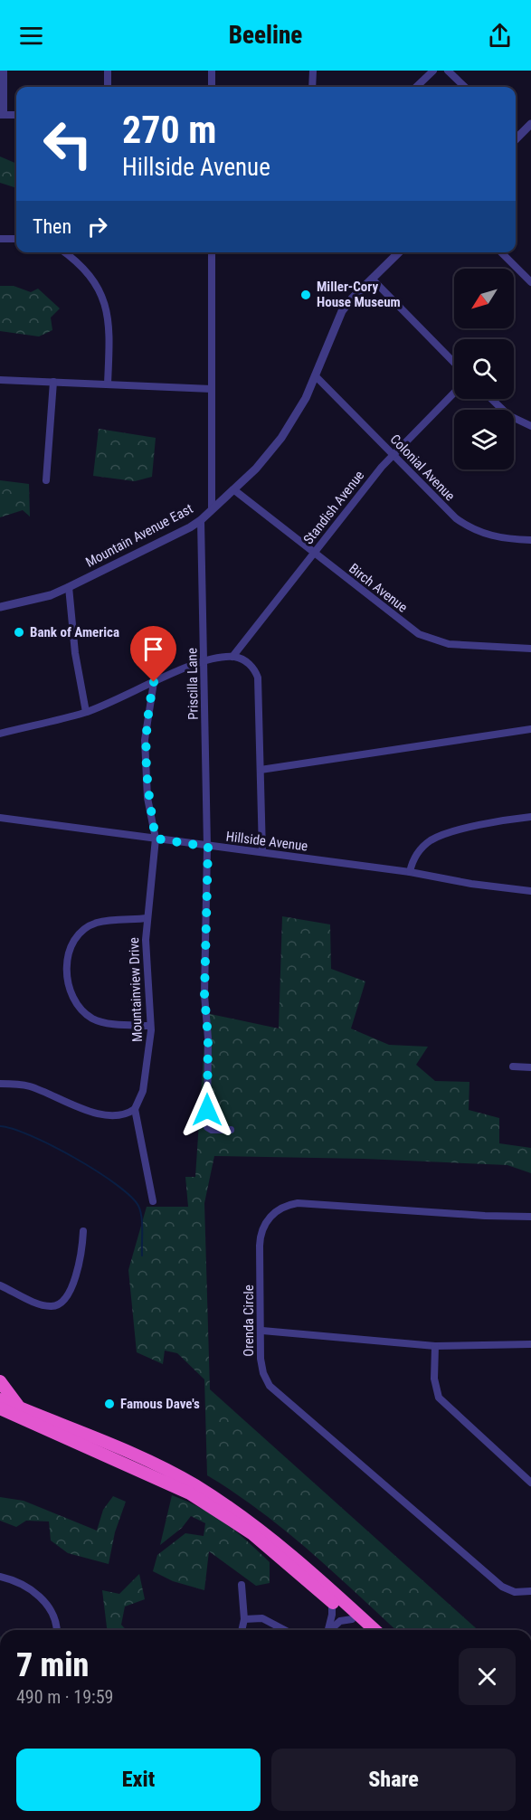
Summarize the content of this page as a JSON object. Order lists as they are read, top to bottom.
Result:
{
  "streets": {
    "street": [
      "Colonial Avenue",
      "Standish Avenue",
      "Mountain Avenue East",
      "Birch Avenue",
      "Priscilla Lane",
      "Hillside Avenue",
      "Mountainview Drive",
      "Orenda Circle"
    ]
  },
  "crossings": [
    ["Colonial Avenue", "Standish Avenue"],
    ["Colonial Avenue", "Mountain Avenue East"],
    ["Standish Avenue", "Birch Avenue"],
    ["Mountain Avenue East", "Birch Avenue"],
    ["Mountain Avenue East", "Priscilla Lane"],
    ["Priscilla Lane", "Hillside Avenue"],
    ["Hillside Avenue", "Mountainview Drive"]
  ],
  "places": ["Miller-Cory House Museum", "Bank of America", "Famous Dave's"],
  "north": "bottom left",
  "page": {
    "header": "Beeline",
    "turn": ["270 m", "Hillside Avenue"],
    "then": "Then",
    "heading": ["7 min", "490 m · 19:59"],
    "buttons": ["Exit", "Share"]
  }
}
